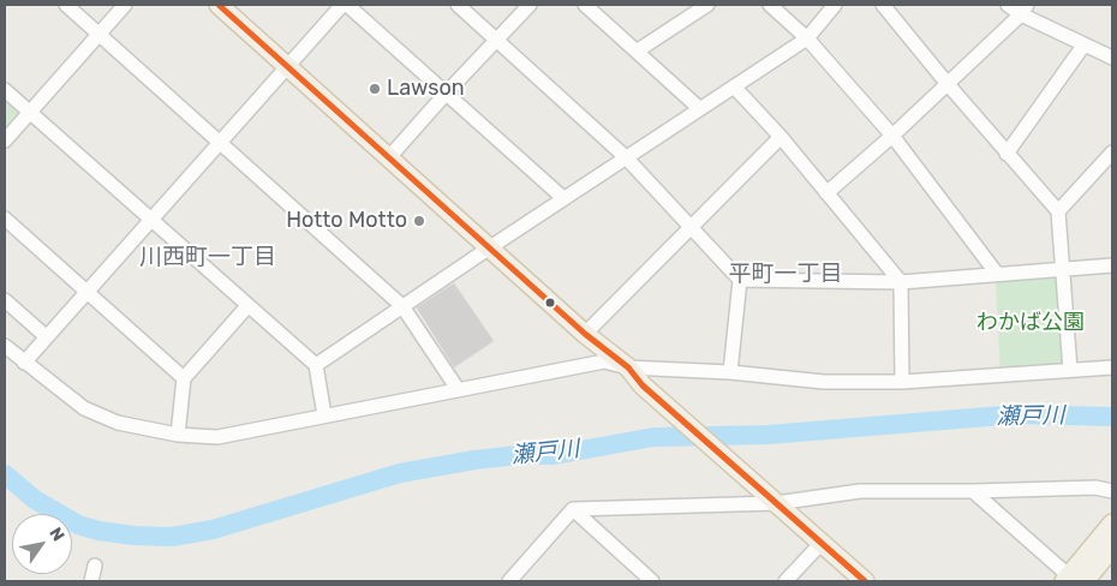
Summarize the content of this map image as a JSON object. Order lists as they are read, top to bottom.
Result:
{
  "districts": ["川西町一丁目", "平町一丁目"],
  "water": ["瀬戸川"],
  "parks": ["わかば公園"],
  "places": ["Lawson", "Hotto Motto"],
  "north": "top right"
}
